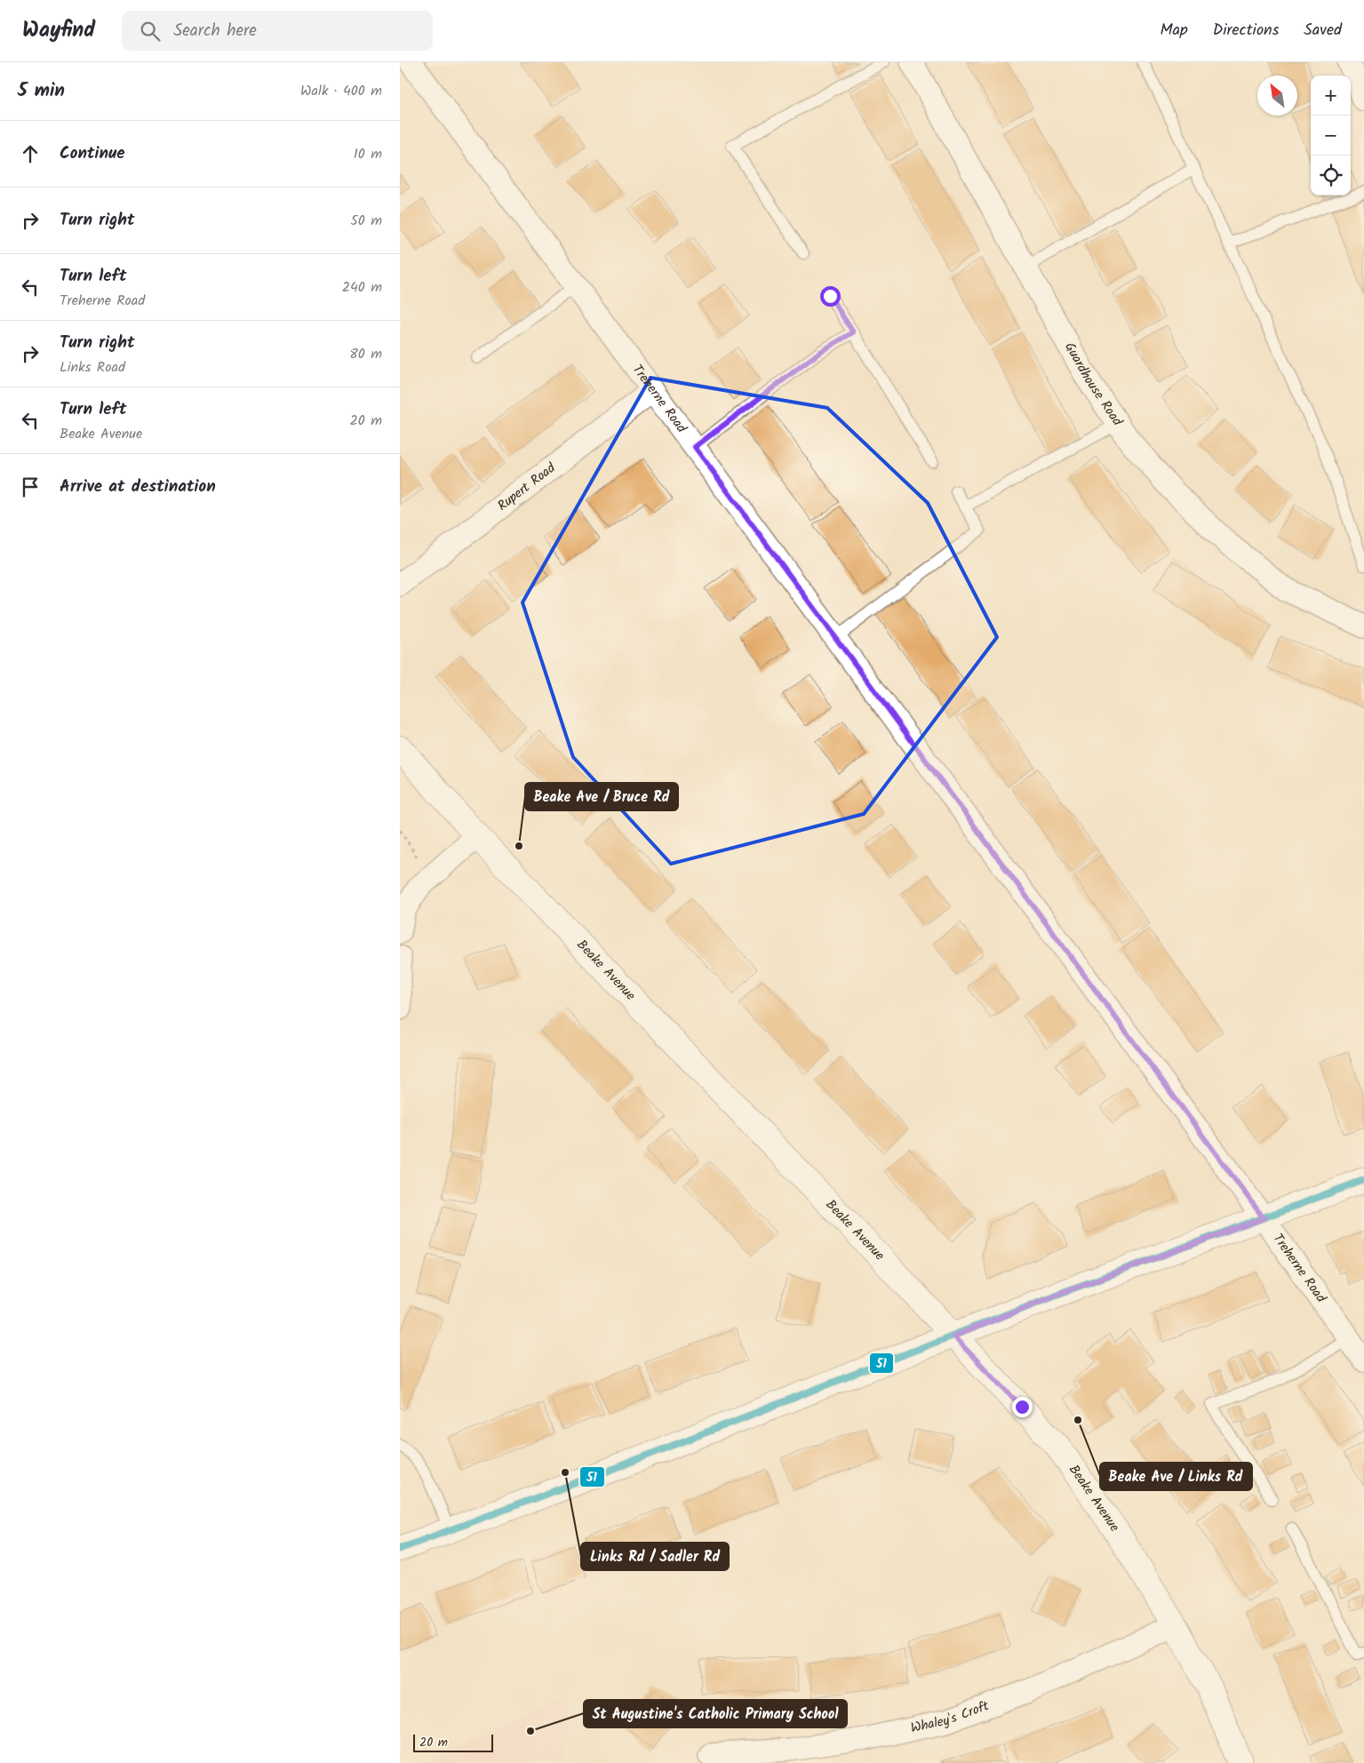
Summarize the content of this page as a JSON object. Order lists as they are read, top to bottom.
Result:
{
  "streets": {
    "street": [
      "Guardhouse Road",
      "Treherne Road",
      "Rupert Road",
      "Beake Avenue",
      "Whaley's Croft"
    ]
  },
  "crossings": [
    ["Treherne Road", "Rupert Road"],
    ["Beake Avenue", "Whaley's Croft"]
  ],
  "places": [
    "Beake Ave / Bruce Rd",
    "Beake Ave / Links Rd",
    "Links Rd / Sadler Rd",
    "St Augustine's Catholic Primary School"
  ],
  "lines": ["transit line 51"],
  "scale_bar": "20 m",
  "north": "top left",
  "page": {
    "header": "Wayfind",
    "search": "Search here",
    "nav": ["Map", "Directions", "Saved"],
    "heading": ["5 min", "Walk · 400 m"],
    "map_buttons": ["+", "−"],
    "list": [
      ["Continue", "10 m"],
      ["Turn right", "50 m"],
      ["Turn left", "Treherne Road", "240 m"],
      ["Turn right", "Links Road", "80 m"],
      ["Turn left", "Beake Avenue", "20 m"],
      "Arrive at destination"
    ],
    "scale": "20 m"
  }
}
